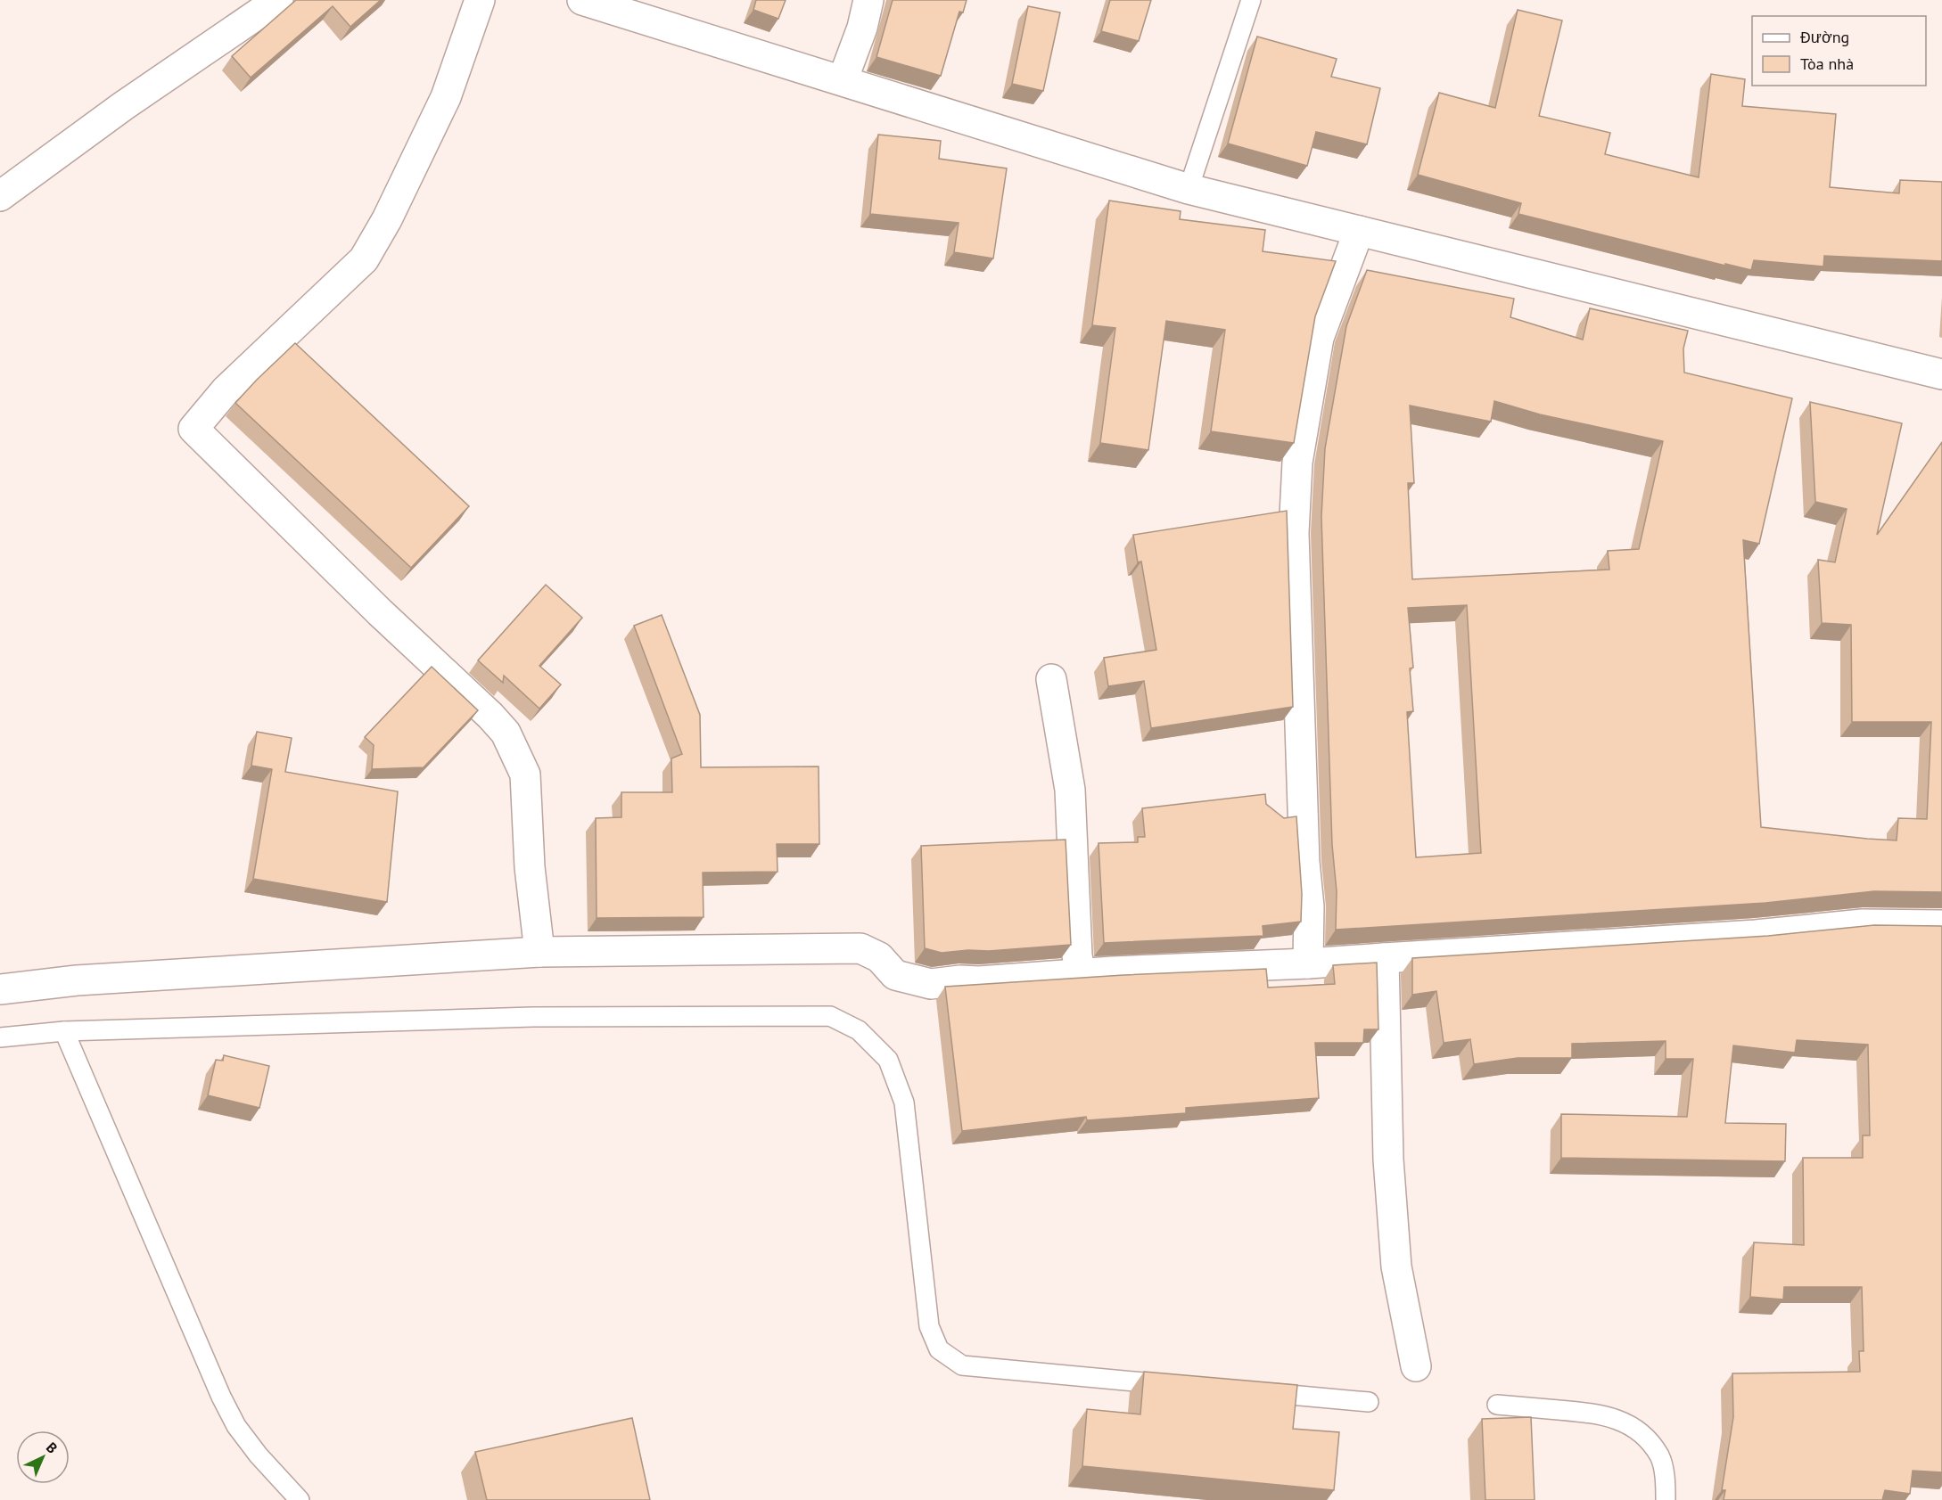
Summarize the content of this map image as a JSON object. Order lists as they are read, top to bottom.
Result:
{
  "legend": ["Đường", "Tòa nhà"],
  "north": "top right"
}
